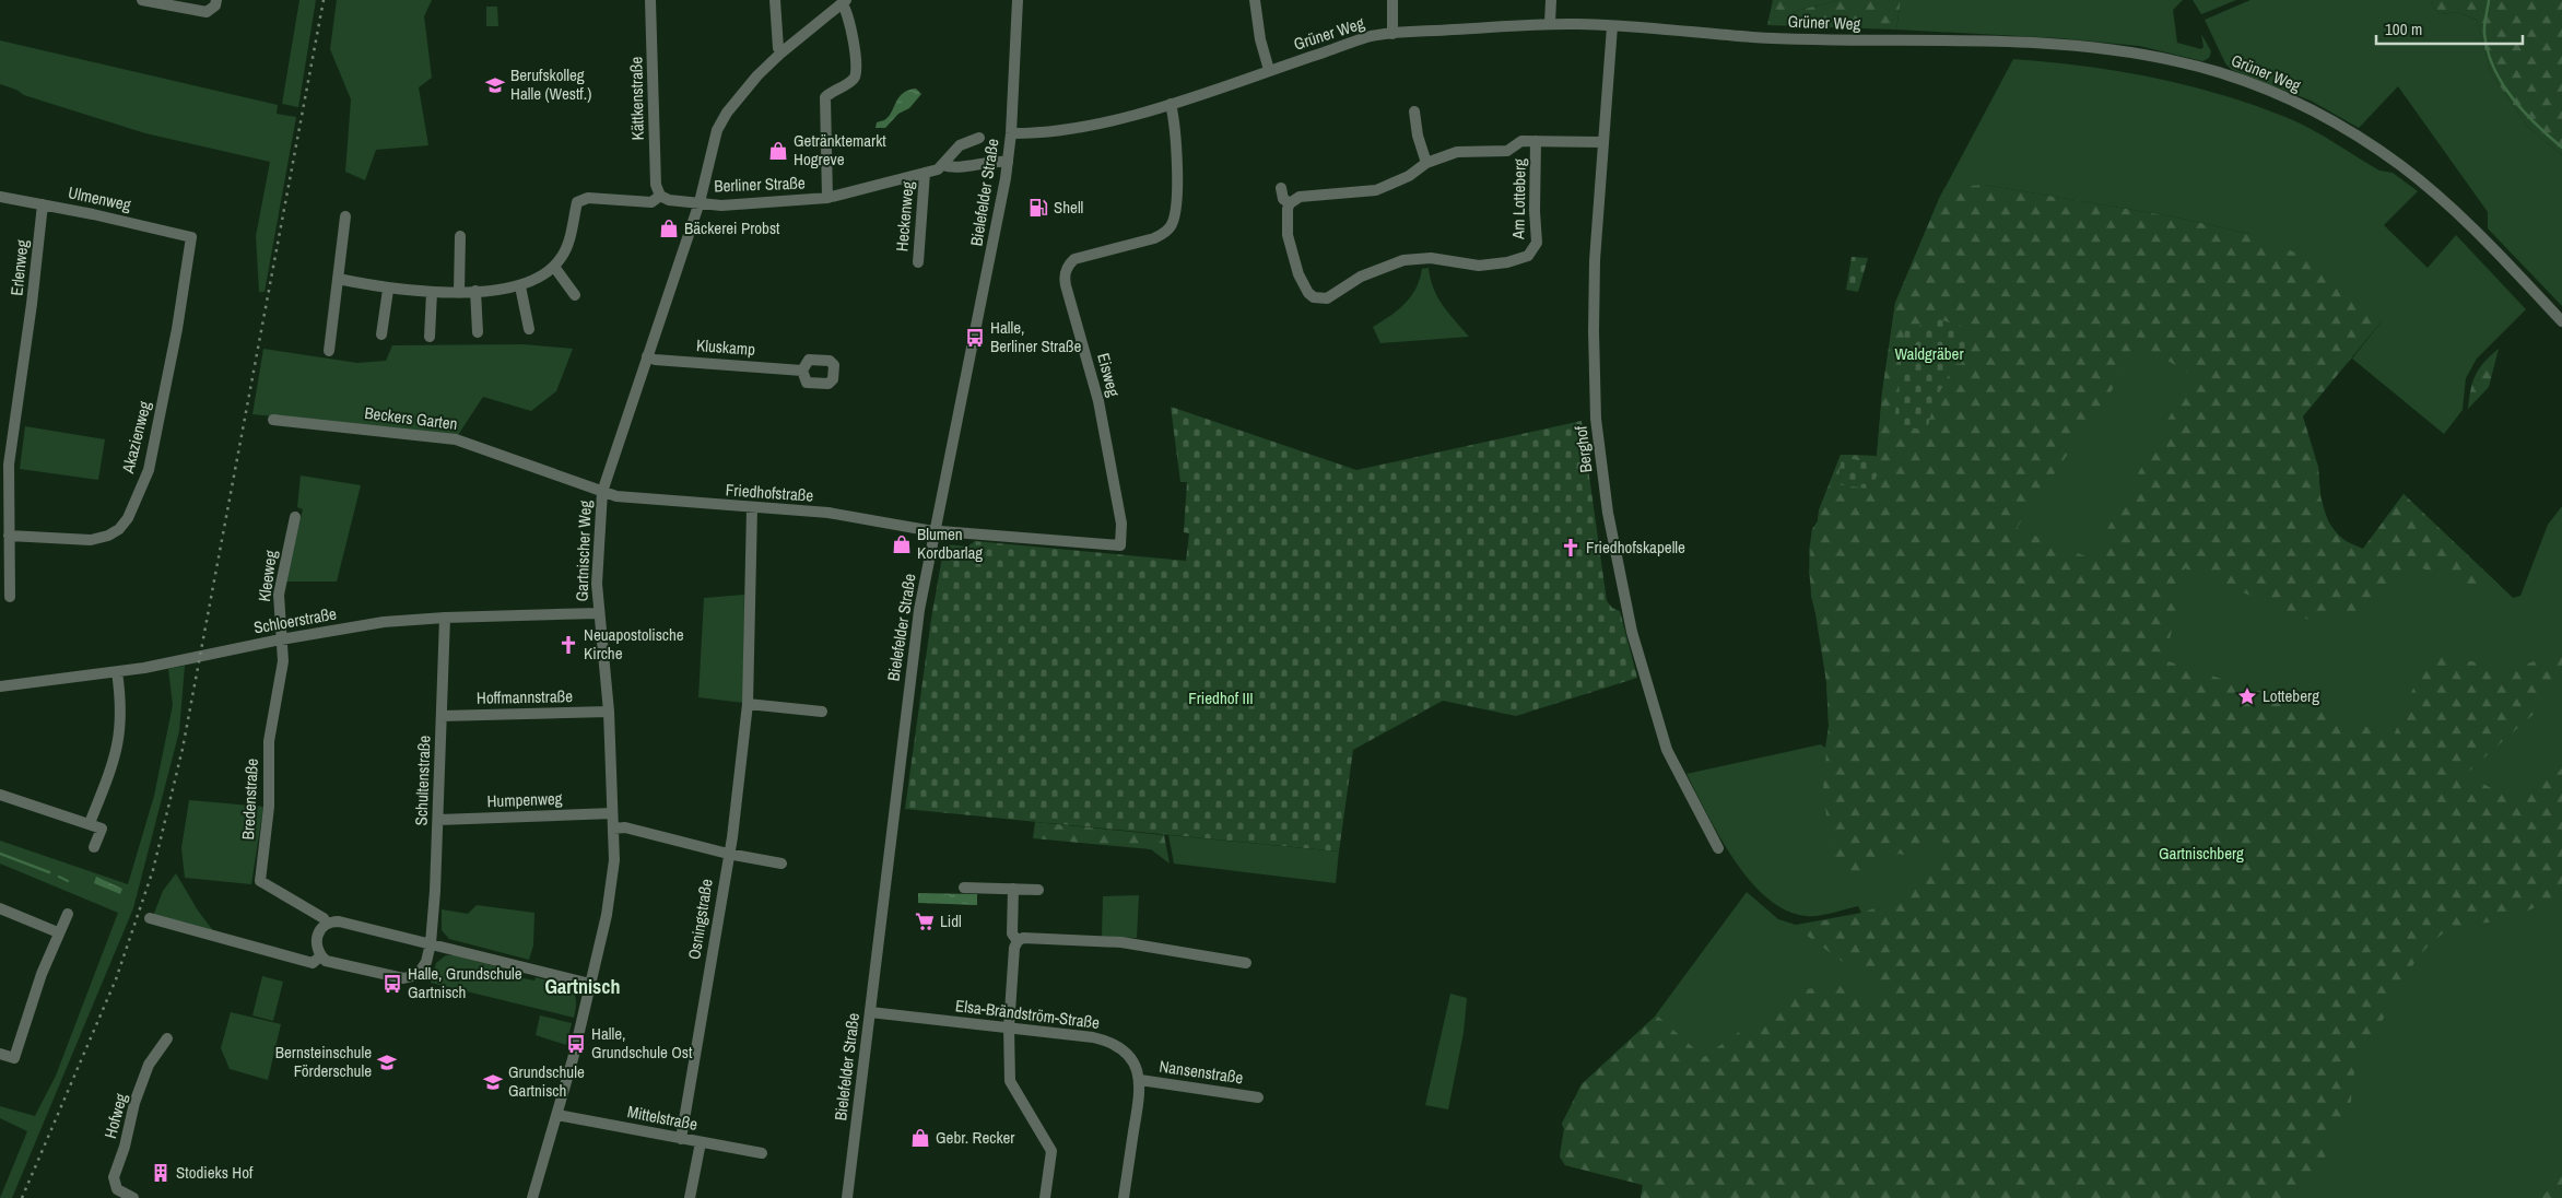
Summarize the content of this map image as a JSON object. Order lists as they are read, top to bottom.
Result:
{
  "streets": {
    "street": [
      "Grüner Weg",
      "Kättkenstraße",
      "Berliner Straße",
      "Bielefelder Straße",
      "Ulmenweg",
      "Am Lotteberg",
      "Heckenweg",
      "Erlenweg",
      "Kluskamp",
      "Eisweg",
      "Beckers Garten",
      "Akazienweg",
      "Berghof",
      "Friedhofstraße",
      "Gartnischer Weg",
      "Kleeweg",
      "Schloerstraße",
      "Hoffmannstraße",
      "Schultenstraße",
      "Bredenstraße",
      "Humpenweg",
      "Osningstraße",
      "Elsa-Brändström-Straße",
      "Nansenstraße",
      "Hofweg",
      "Mittelstraße"
    ]
  },
  "crossings": [
    ["Grüner Weg", "Bielefelder Straße"],
    ["Grüner Weg", "Eisweg"],
    ["Grüner Weg", "Berghof"],
    ["Kättkenstraße", "Berliner Straße"],
    ["Berliner Straße", "Bielefelder Straße"],
    ["Berliner Straße", "Heckenweg"],
    ["Berliner Straße", "Gartnischer Weg"],
    ["Bielefelder Straße", "Eisweg"],
    ["Bielefelder Straße", "Friedhofstraße"],
    ["Bielefelder Straße", "Elsa-Brändström-Straße"],
    ["Ulmenweg", "Erlenweg"],
    ["Ulmenweg", "Akazienweg"],
    ["Am Lotteberg", "Berghof"],
    ["Erlenweg", "Akazienweg"],
    ["Kluskamp", "Gartnischer Weg"],
    ["Eisweg", "Friedhofstraße"],
    ["Beckers Garten", "Friedhofstraße"],
    ["Beckers Garten", "Gartnischer Weg"],
    ["Friedhofstraße", "Gartnischer Weg"],
    ["Friedhofstraße", "Osningstraße"],
    ["Gartnischer Weg", "Schloerstraße"],
    ["Gartnischer Weg", "Hoffmannstraße"],
    ["Gartnischer Weg", "Humpenweg"],
    ["Gartnischer Weg", "Mittelstraße"],
    ["Kleeweg", "Schloerstraße"],
    ["Kleeweg", "Bredenstraße"],
    ["Schloerstraße", "Schultenstraße"],
    ["Schloerstraße", "Bredenstraße"],
    ["Hoffmannstraße", "Schultenstraße"],
    ["Schultenstraße", "Humpenweg"],
    ["Osningstraße", "Mittelstraße"],
    ["Elsa-Brändström-Straße", "Nansenstraße"]
  ],
  "districts": ["Gartnisch"],
  "parks": ["Waldgräber", "Friedhof III", "Gartnischberg"],
  "places": {
    "school or university": ["Berufskolleg Halle (Westf.)", "Bernsteinschule Förderschule", "Grundschule Gartnisch"],
    "shop": [
      "Getränktemarkt Hogreve",
      "Bäckerei Probst",
      "Blumen Kordbarlag",
      "Gebr. Recker"
    ],
    "fuel station": ["Shell"],
    "bus stop": ["Halle, Berliner Straße", "Halle, Grundschule Gartnisch", "Halle, Grundschule Ost"],
    "church": ["Friedhofskapelle", "Neuapostolische Kirche"],
    "place": ["Lotteberg"],
    "supermarket": ["Lidl"],
    "building": ["Stodieks Hof"]
  },
  "scale_bar": "100 m"
}
